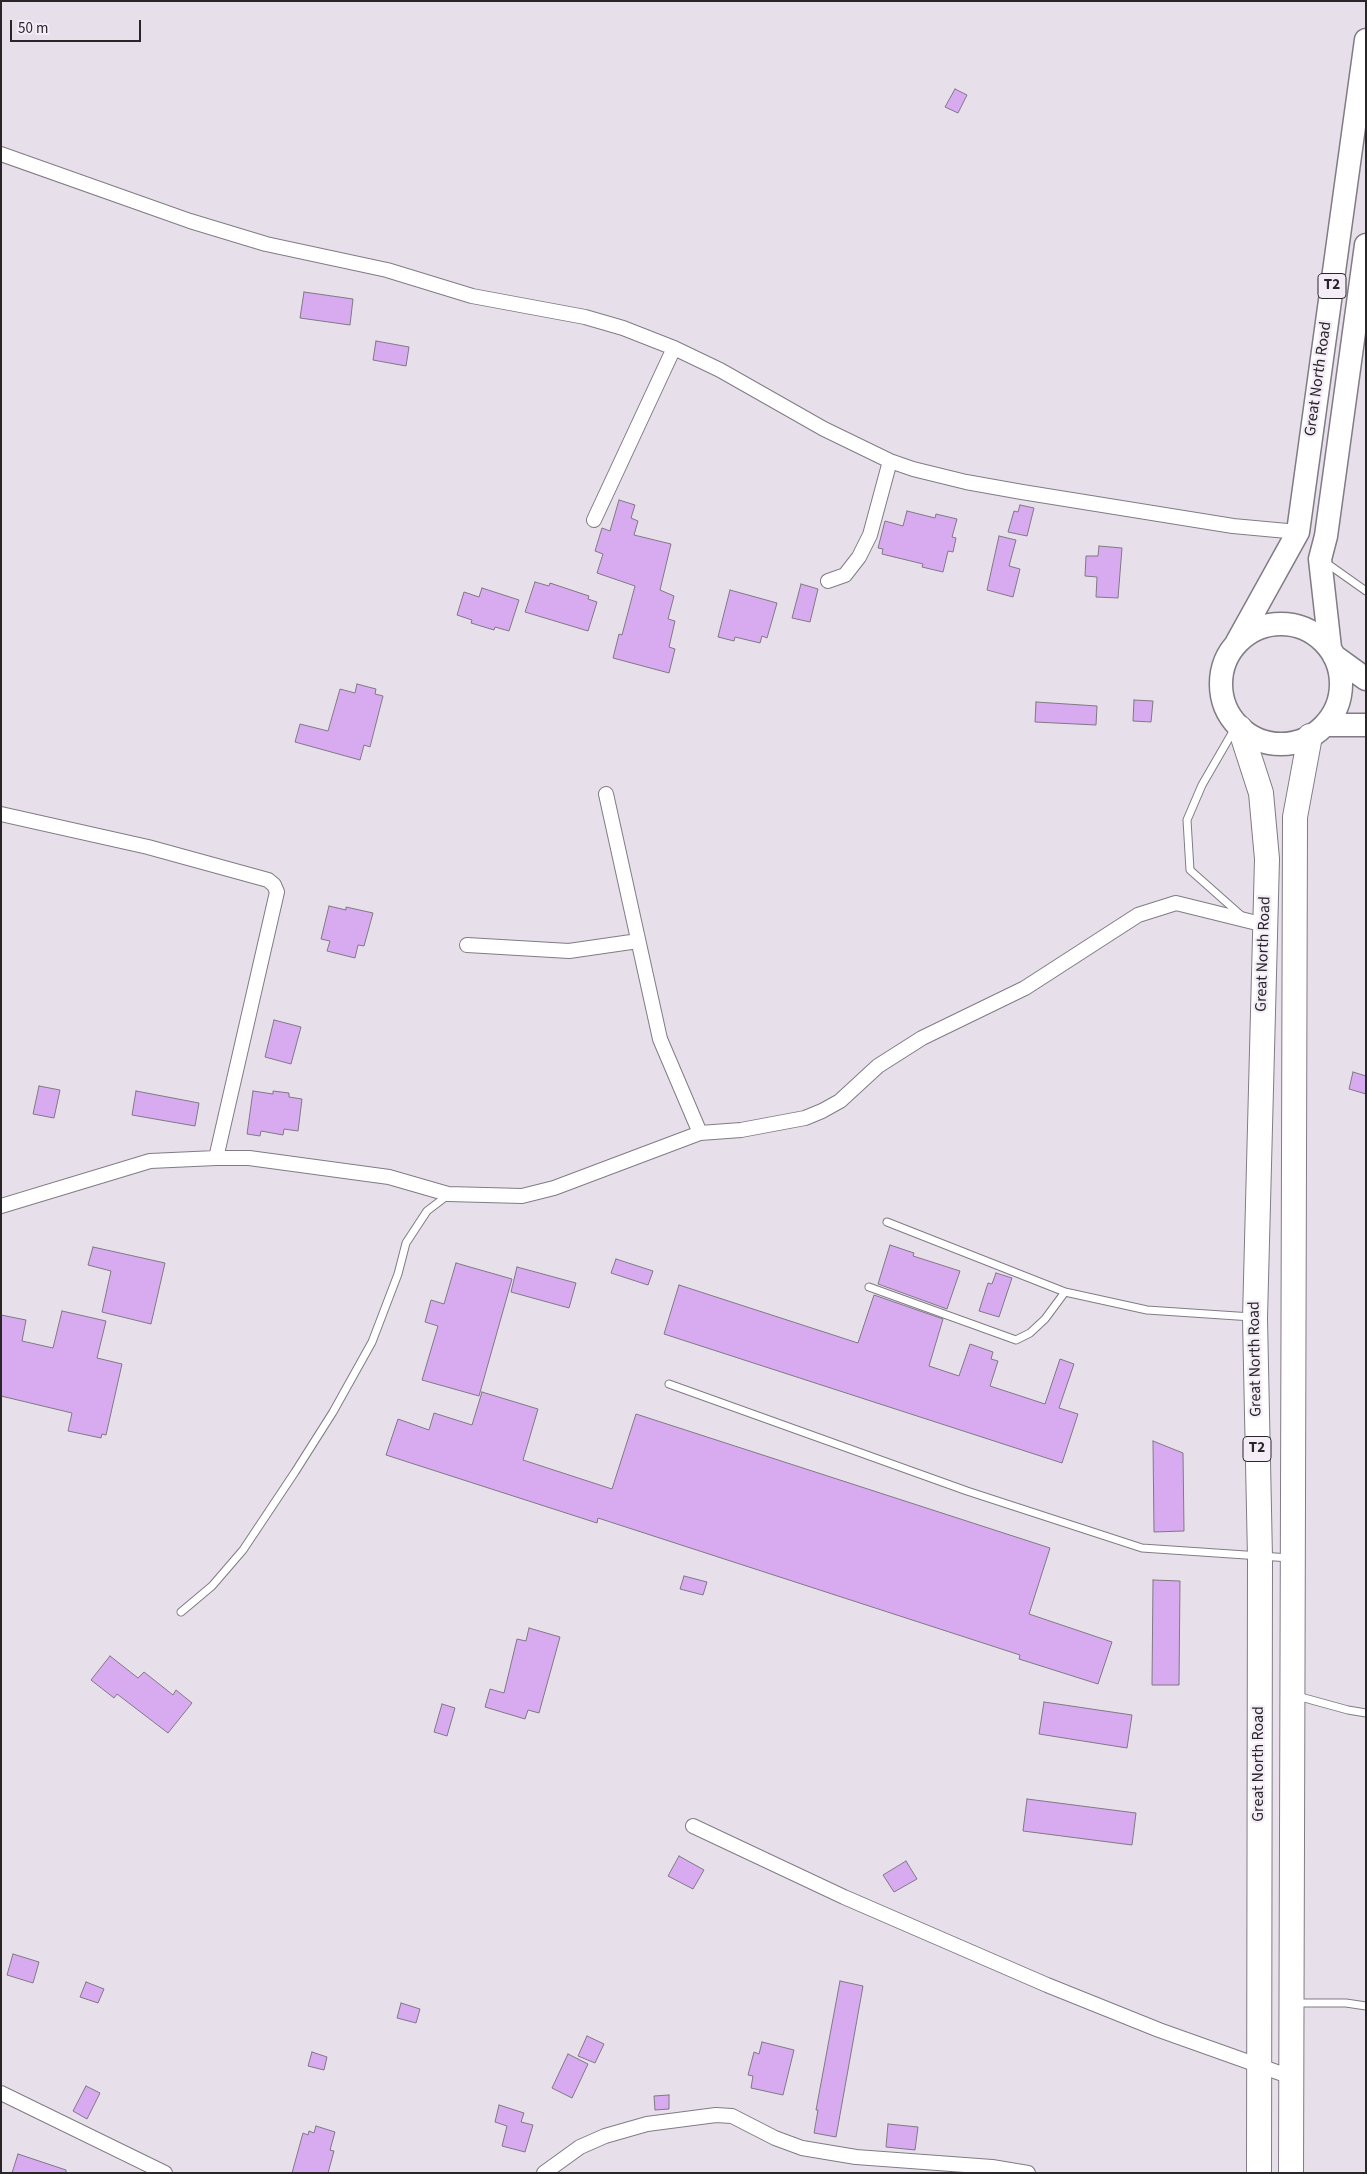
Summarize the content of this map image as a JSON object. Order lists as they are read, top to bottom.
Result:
{
  "streets": {
    "highway": ["T2", "Great North Road"]
  },
  "scale_bar": "50 m"
}
